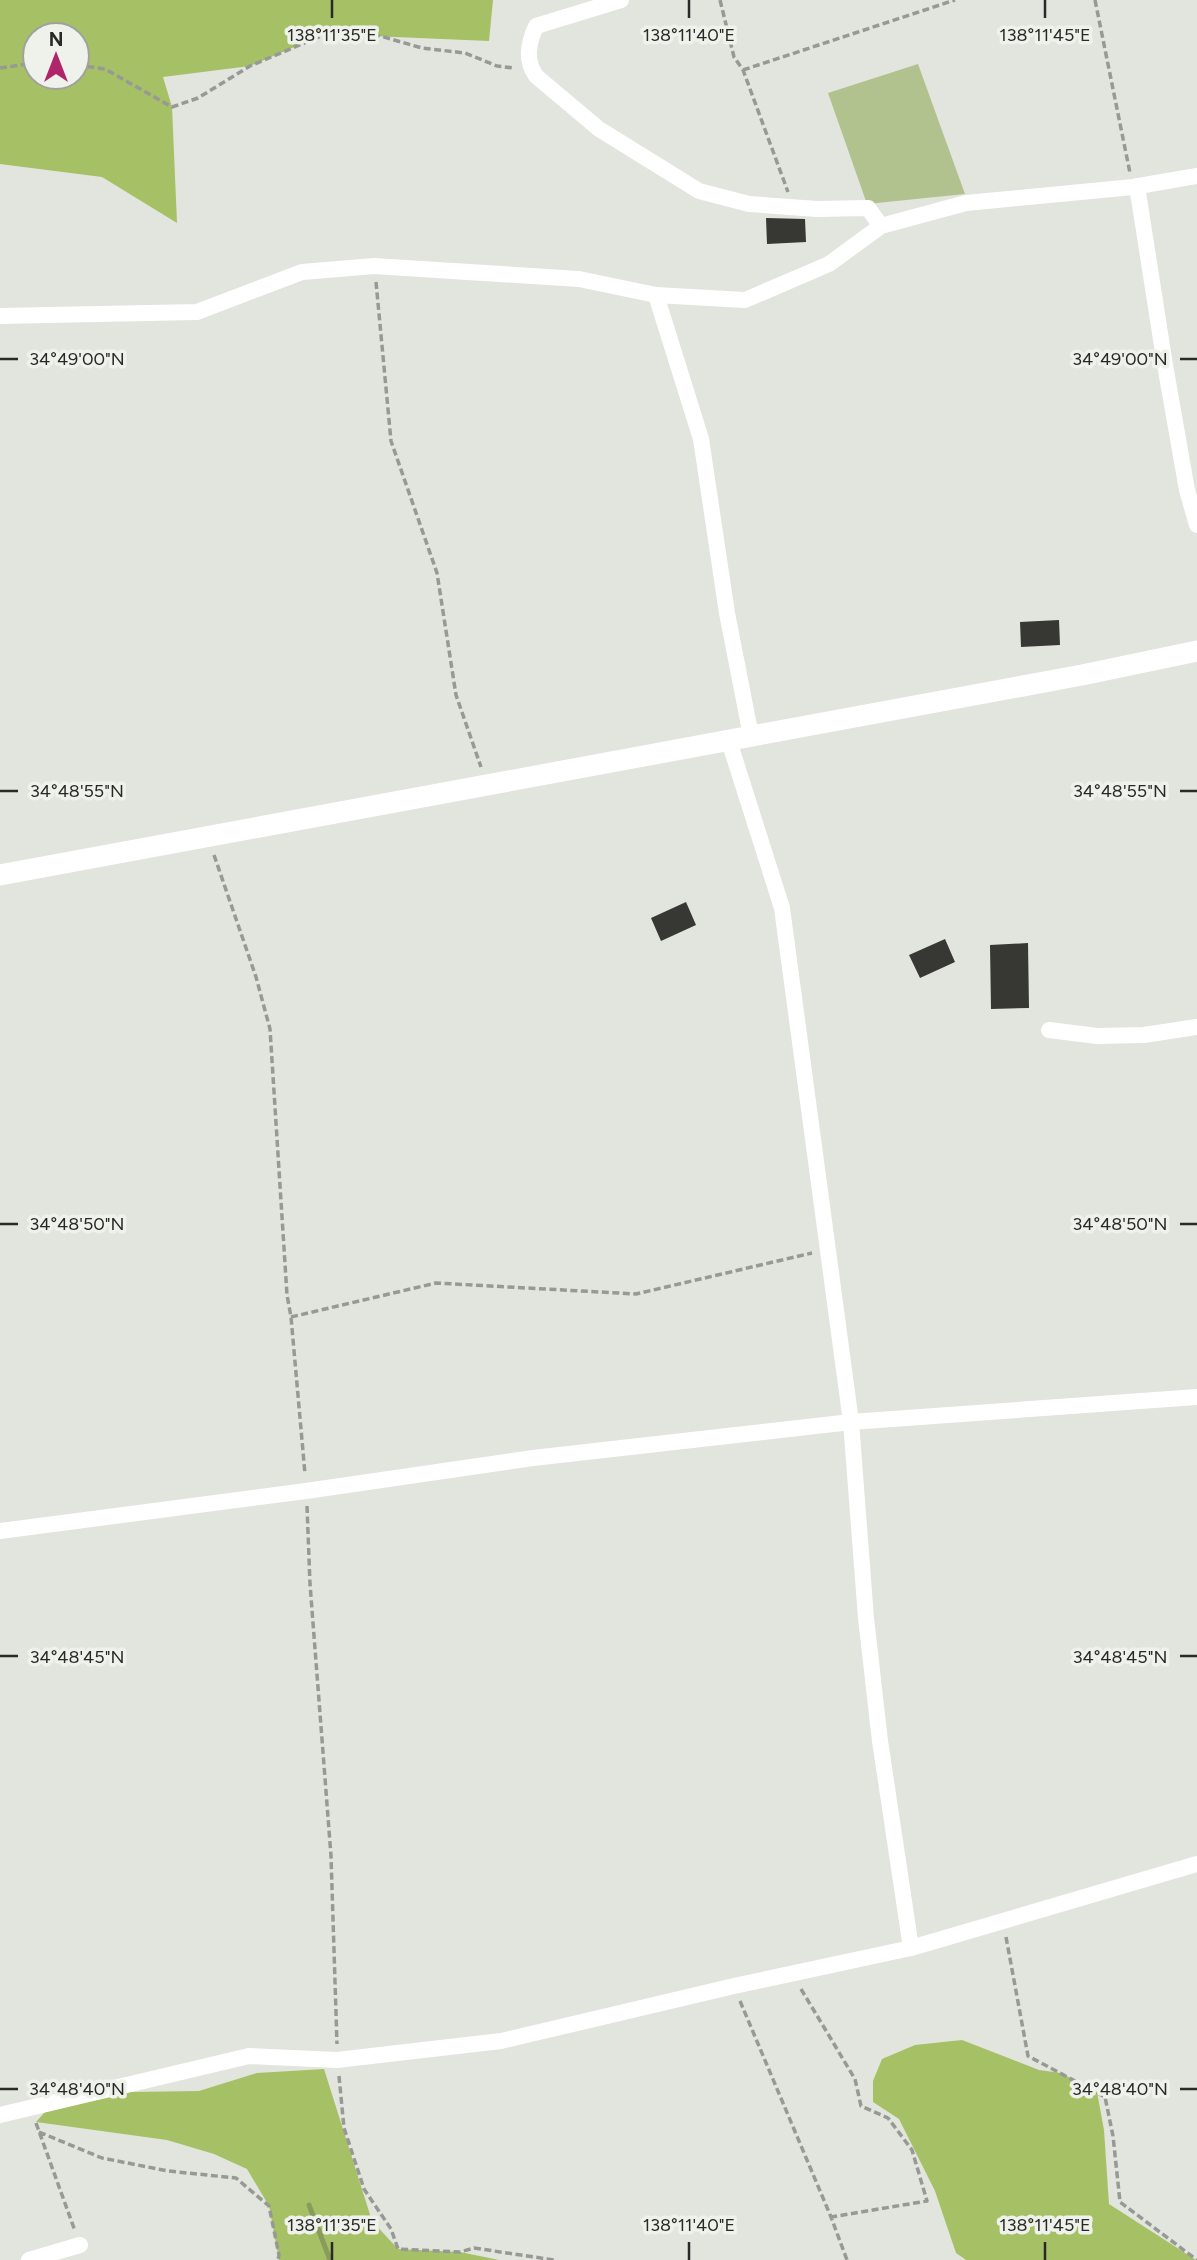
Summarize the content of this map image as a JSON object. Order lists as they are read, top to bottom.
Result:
{
  "north": "top",
  "coordinates": [
    "138°11'35\"E",
    "138°11'40\"E",
    "138°11'45\"E",
    "34°49'00\"N",
    "34°48'55\"N",
    "34°48'50\"N",
    "34°48'45\"N",
    "34°48'40\"N"
  ]
}
